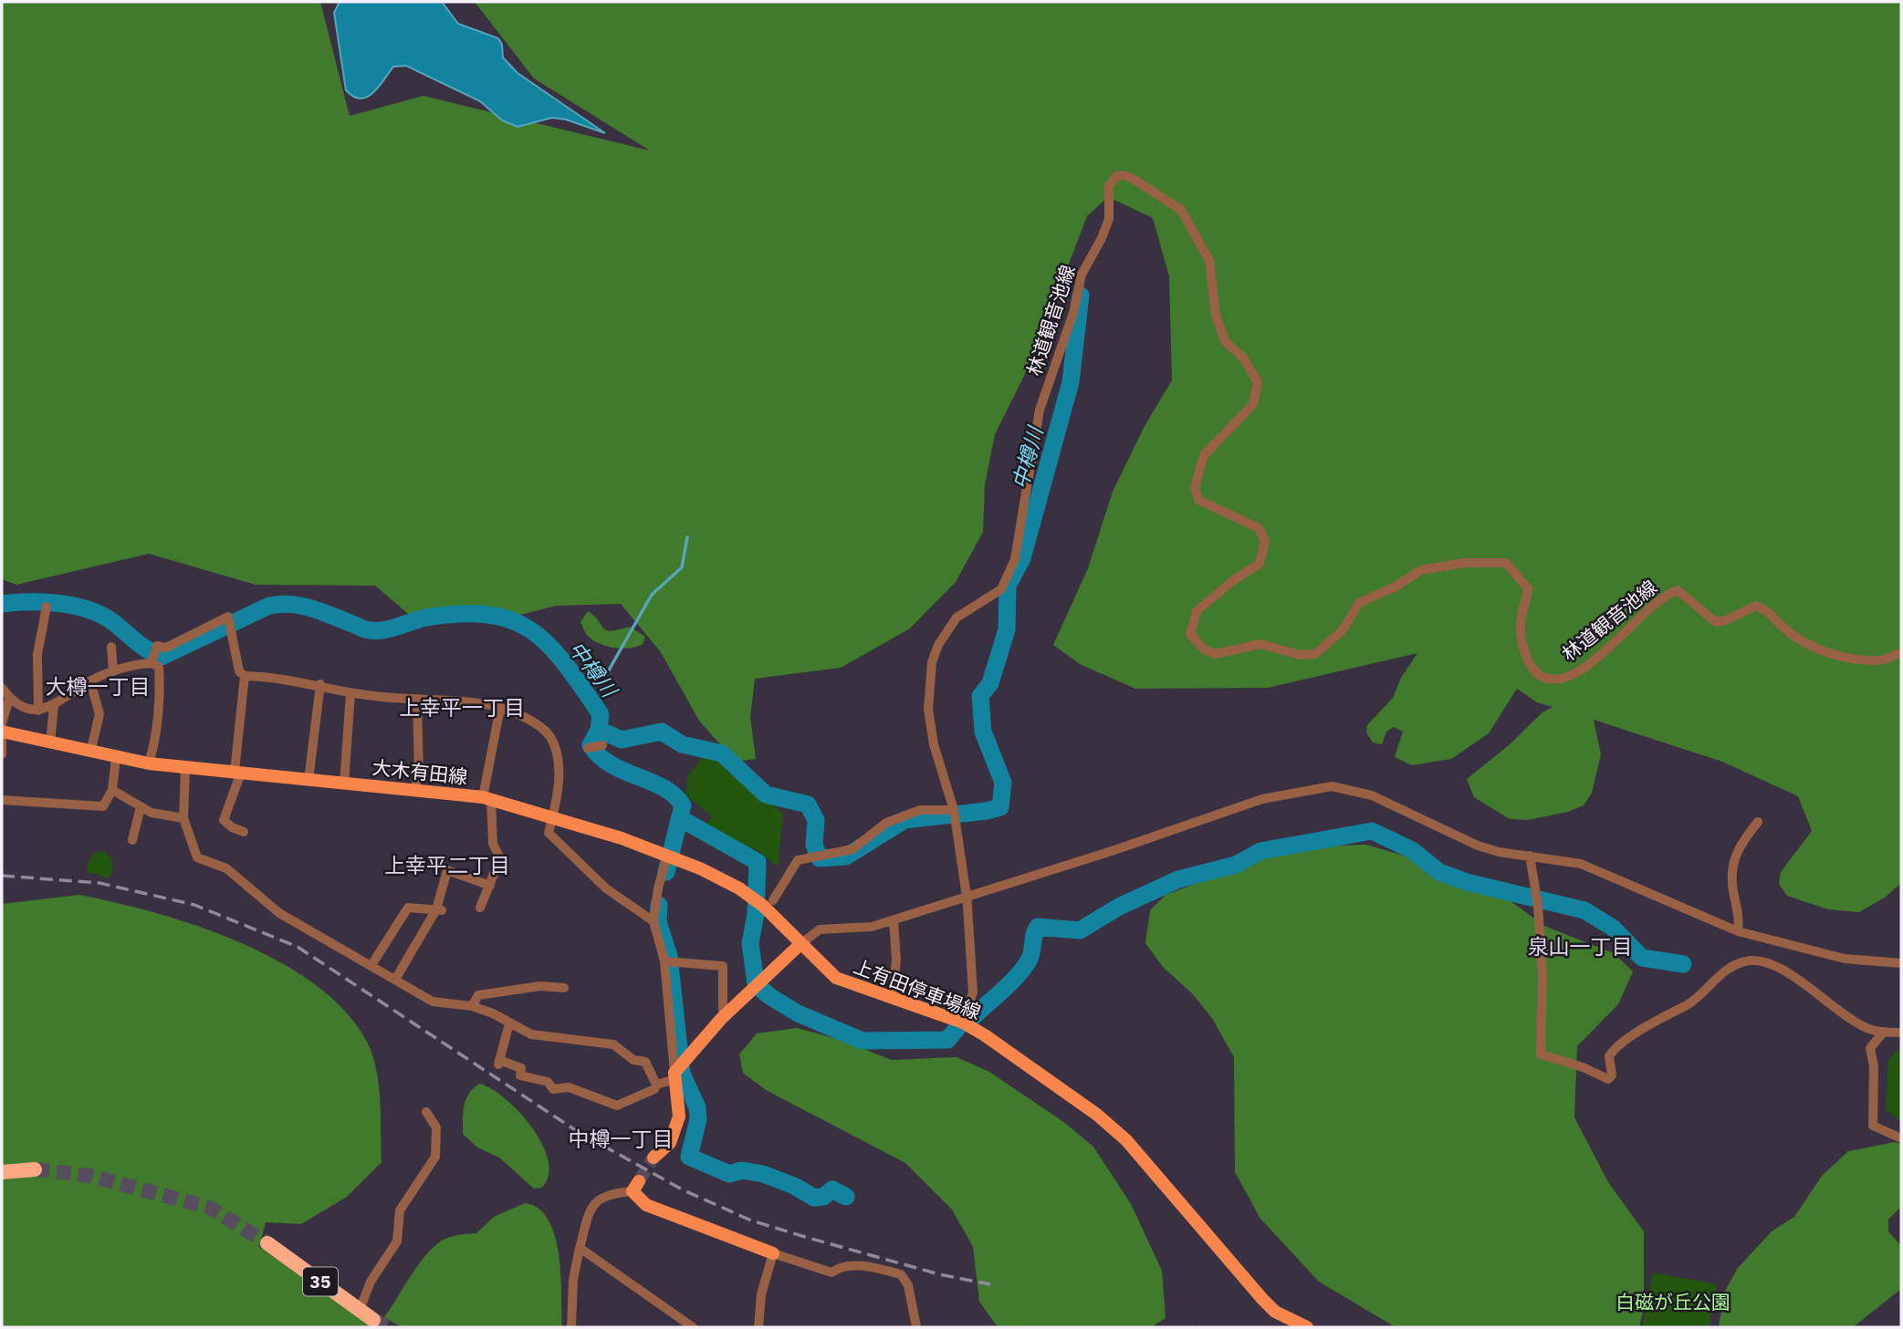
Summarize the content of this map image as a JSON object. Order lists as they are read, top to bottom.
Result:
{
  "streets": {
    "highway": ["35"],
    "main road": ["大木有田線", "上有田停車場線"],
    "street": ["林道観音池線"]
  },
  "crossings": [
    ["大木有田線", "上有田停車場線"]
  ],
  "districts": [
    "大樽一丁目",
    "上幸平一丁目",
    "上幸平二丁目",
    "泉山一丁目",
    "中樽一丁目"
  ],
  "water": ["中樽川"],
  "parks": ["白磁が丘公園"]
}
